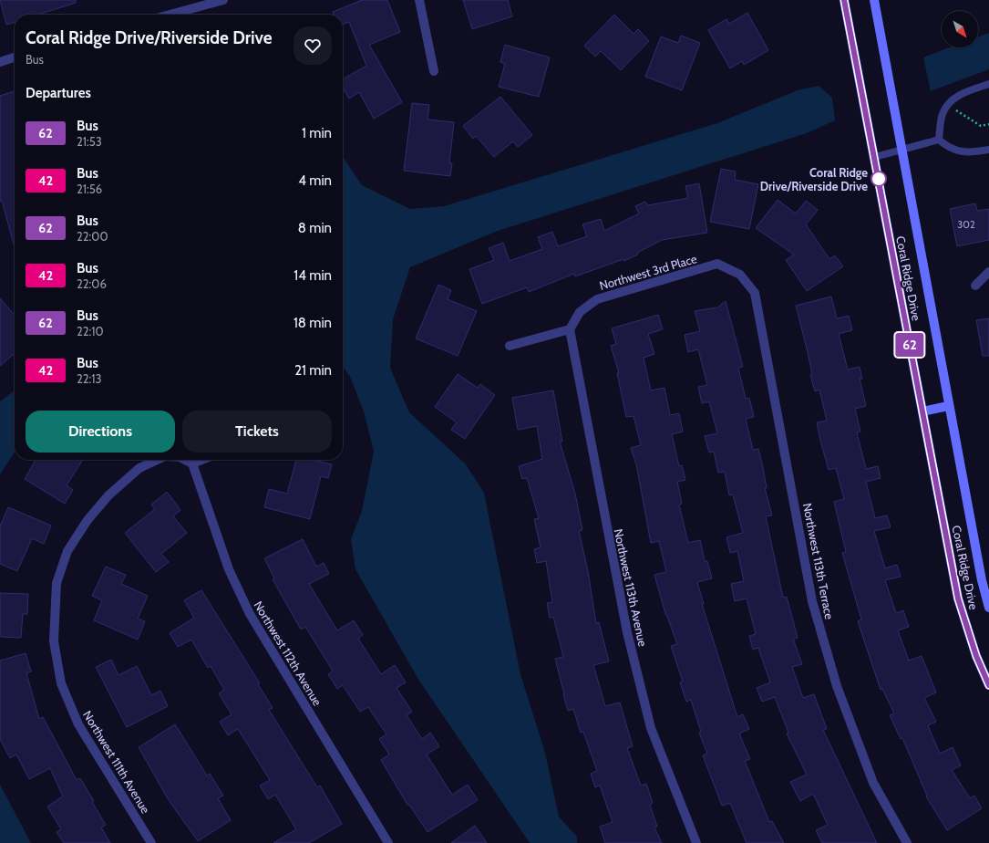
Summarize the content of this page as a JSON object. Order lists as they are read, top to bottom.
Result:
{
  "streets": {
    "main road": ["Coral Ridge Drive"],
    "street": [
      "Northwest 3rd Place",
      "Northwest 113th Terrace",
      "Northwest 113th Avenue",
      "Northwest 112th Avenue",
      "Northwest 111th Avenue"
    ]
  },
  "crossings": [
    ["Northwest 3rd Place", "Northwest 113th Terrace"],
    ["Northwest 3rd Place", "Northwest 113th Avenue"],
    ["Northwest 112th Avenue", "Northwest 111th Avenue"]
  ],
  "places": ["Coral Ridge Drive/Riverside Drive"],
  "lines": ["bus line 62"],
  "house_numbers": ["302"],
  "north": "bottom right",
  "page": {
    "on_map": "62",
    "heading": [
      ["Coral Ridge Drive/Riverside Drive", "Bus"],
      "Departures"
    ],
    "list": [
      {
        "mark": "62",
        "name": "Bus",
        "note": "21:53",
        "value": "1 min"
      },
      {
        "mark": "42",
        "name": "Bus",
        "note": "21:56",
        "value": "4 min"
      },
      {
        "mark": "62",
        "name": "Bus",
        "note": "22:00",
        "value": "8 min"
      },
      {
        "mark": "42",
        "name": "Bus",
        "note": "22:06",
        "value": "14 min"
      },
      {
        "mark": "62",
        "name": "Bus",
        "note": "22:10",
        "value": "18 min"
      },
      {
        "mark": "42",
        "name": "Bus",
        "note": "22:13",
        "value": "21 min"
      }
    ],
    "buttons": ["Directions", "Tickets"]
  }
}
